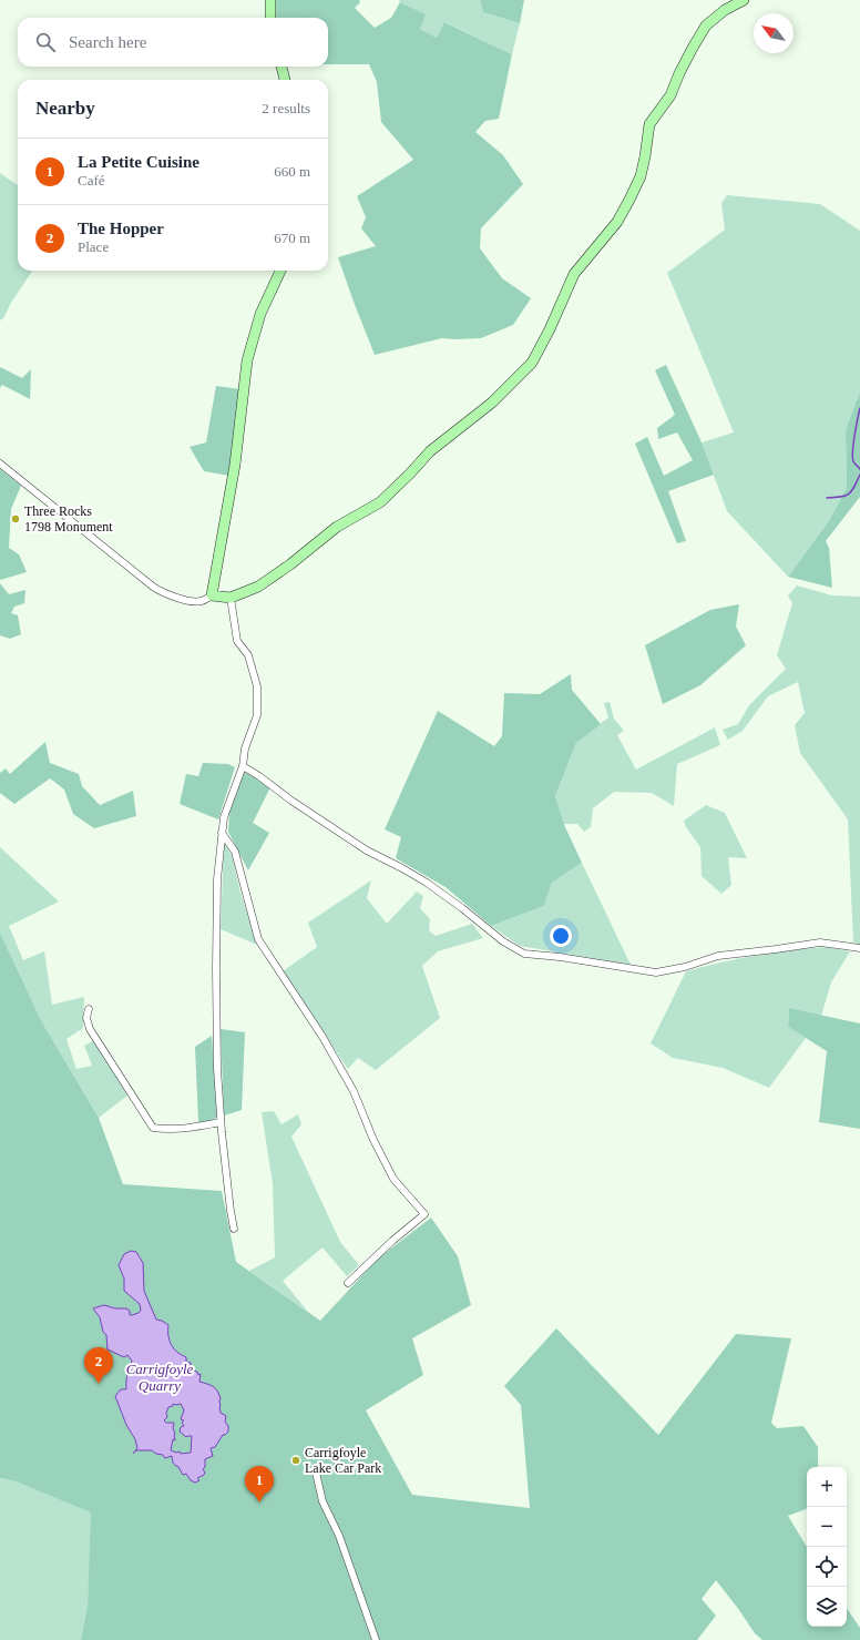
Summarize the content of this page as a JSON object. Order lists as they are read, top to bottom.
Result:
{
  "water": ["Carrigfoyle Quarry"],
  "places": ["Three Rocks 1798 Monument", "Carrigfoyle Lake Car Park"],
  "north": "top left",
  "page": {
    "search": "Search here",
    "heading": ["Nearby", "2 results"],
    "list": [
      {
        "mark": "1",
        "name": "La Petite Cuisine",
        "note": "Café",
        "value": "660 m"
      },
      {
        "mark": "2",
        "name": "The Hopper",
        "note": "Place",
        "value": "670 m"
      }
    ],
    "pins": ["2", "1"],
    "map_buttons": ["+", "−"]
  }
}
